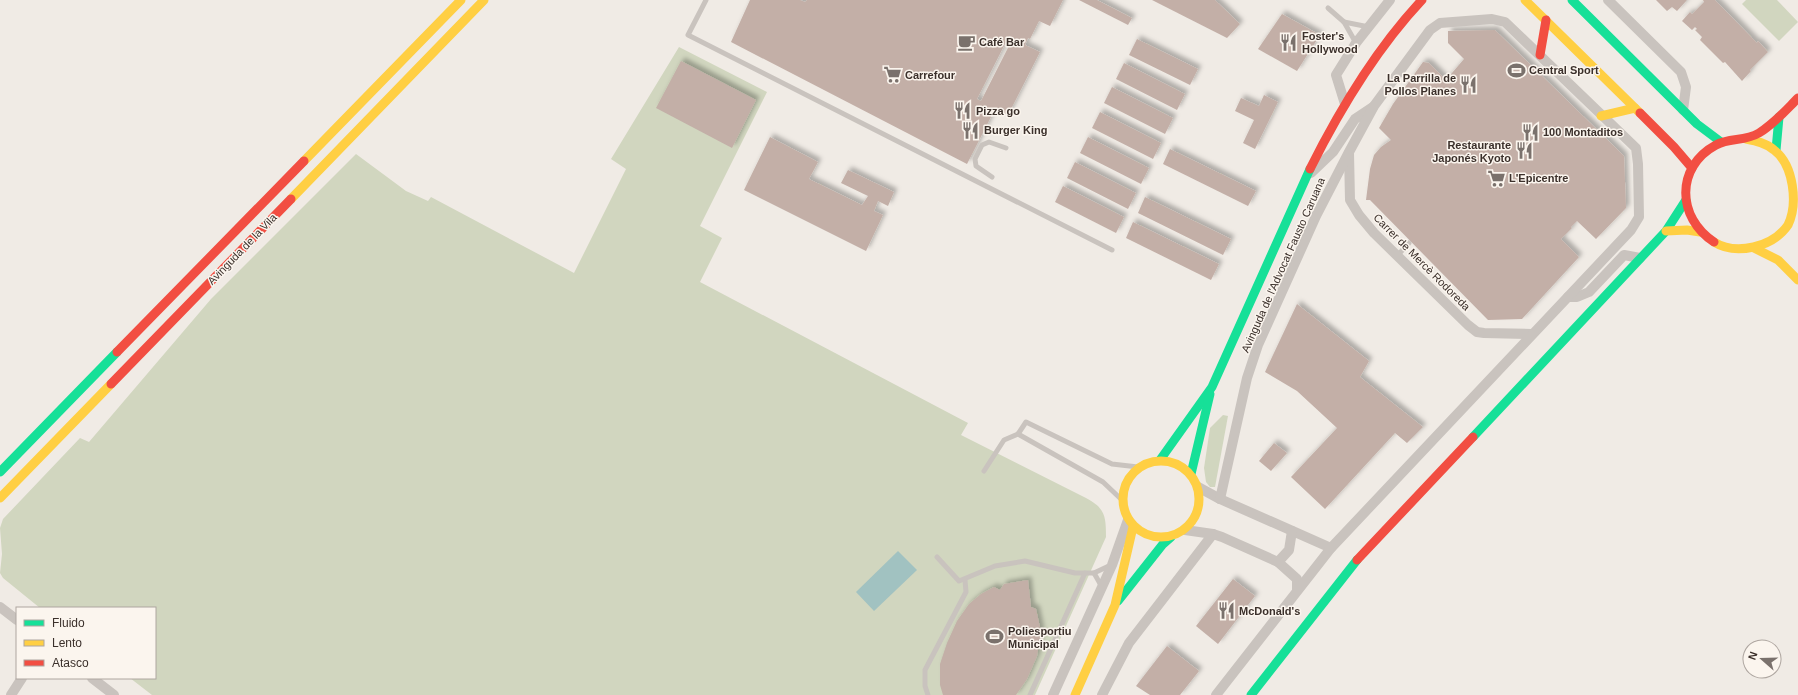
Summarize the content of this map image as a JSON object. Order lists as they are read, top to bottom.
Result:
{
  "streets": {
    "street": ["Avinguda de la Vila", "Carrer de Mercè Rodoreda", "Avinguda de l'Advocat Fausto Caruana"]
  },
  "crossings": [
    ["Carrer de Mercè Rodoreda", "Avinguda de l'Advocat Fausto Caruana"]
  ],
  "places": {
    "cafe": ["Café Bar"],
    "restaurant": [
      "Foster's Hollywood",
      "La Parrilla de Pollos Planes",
      "Pizza go",
      "Burger King",
      "100 Montaditos",
      "Restaurante Japonés Kyoto",
      "McDonald's"
    ],
    "sports": ["Central Sport", "Poliesportiu Municipal"],
    "supermarket": ["Carrefour", "L'Epicentre"]
  },
  "legend": ["Fluido", "Lento", "Atasco"],
  "north": "left"
}
